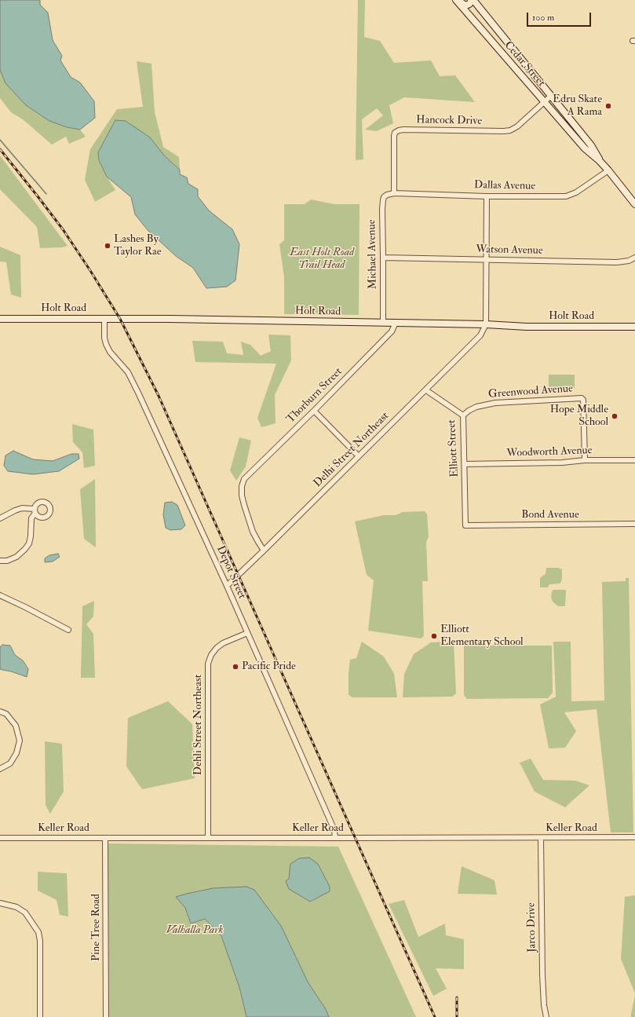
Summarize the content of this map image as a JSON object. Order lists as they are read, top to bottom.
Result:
{
  "streets": {
    "main road": ["Cedar Street", "Holt Road"],
    "street": [
      "Hancock Drive",
      "Dallas Avenue",
      "Watson Avenue",
      "Michael Avenue",
      "Greenwood Avenue",
      "Thorburn Street",
      "Elliott Street",
      "Delhi Street Northeast",
      "Woodworth Avenue",
      "Bond Avenue",
      "Depot Street",
      "Dehli Street Northeast",
      "Keller Road",
      "Pine Tree Road",
      "Jarco Drive"
    ]
  },
  "crossings": [
    ["Cedar Street", "Hancock Drive"],
    ["Hancock Drive", "Dallas Avenue"],
    ["Hancock Drive", "Michael Avenue"],
    ["Dallas Avenue", "Michael Avenue"],
    ["Watson Avenue", "Michael Avenue"],
    ["Michael Avenue", "Holt Road"],
    ["Holt Road", "Thorburn Street"],
    ["Holt Road", "Delhi Street Northeast"],
    ["Holt Road", "Depot Street"],
    ["Greenwood Avenue", "Elliott Street"],
    ["Greenwood Avenue", "Woodworth Avenue"],
    ["Thorburn Street", "Delhi Street Northeast"],
    ["Elliott Street", "Delhi Street Northeast"],
    ["Elliott Street", "Woodworth Avenue"],
    ["Elliott Street", "Bond Avenue"],
    ["Delhi Street Northeast", "Depot Street"],
    ["Depot Street", "Dehli Street Northeast"],
    ["Depot Street", "Keller Road"],
    ["Dehli Street Northeast", "Keller Road"],
    ["Keller Road", "Pine Tree Road"],
    ["Keller Road", "Jarco Drive"]
  ],
  "parks": ["East Holt Road Trail Head", "Valhalla Park"],
  "places": [
    "Edru Skate A Rama",
    "Lashes By Taylor Rae",
    "Hope Middle School",
    "Elliott Elementary School",
    "Pacific Pride"
  ],
  "scale_bar": "100 m"
}
